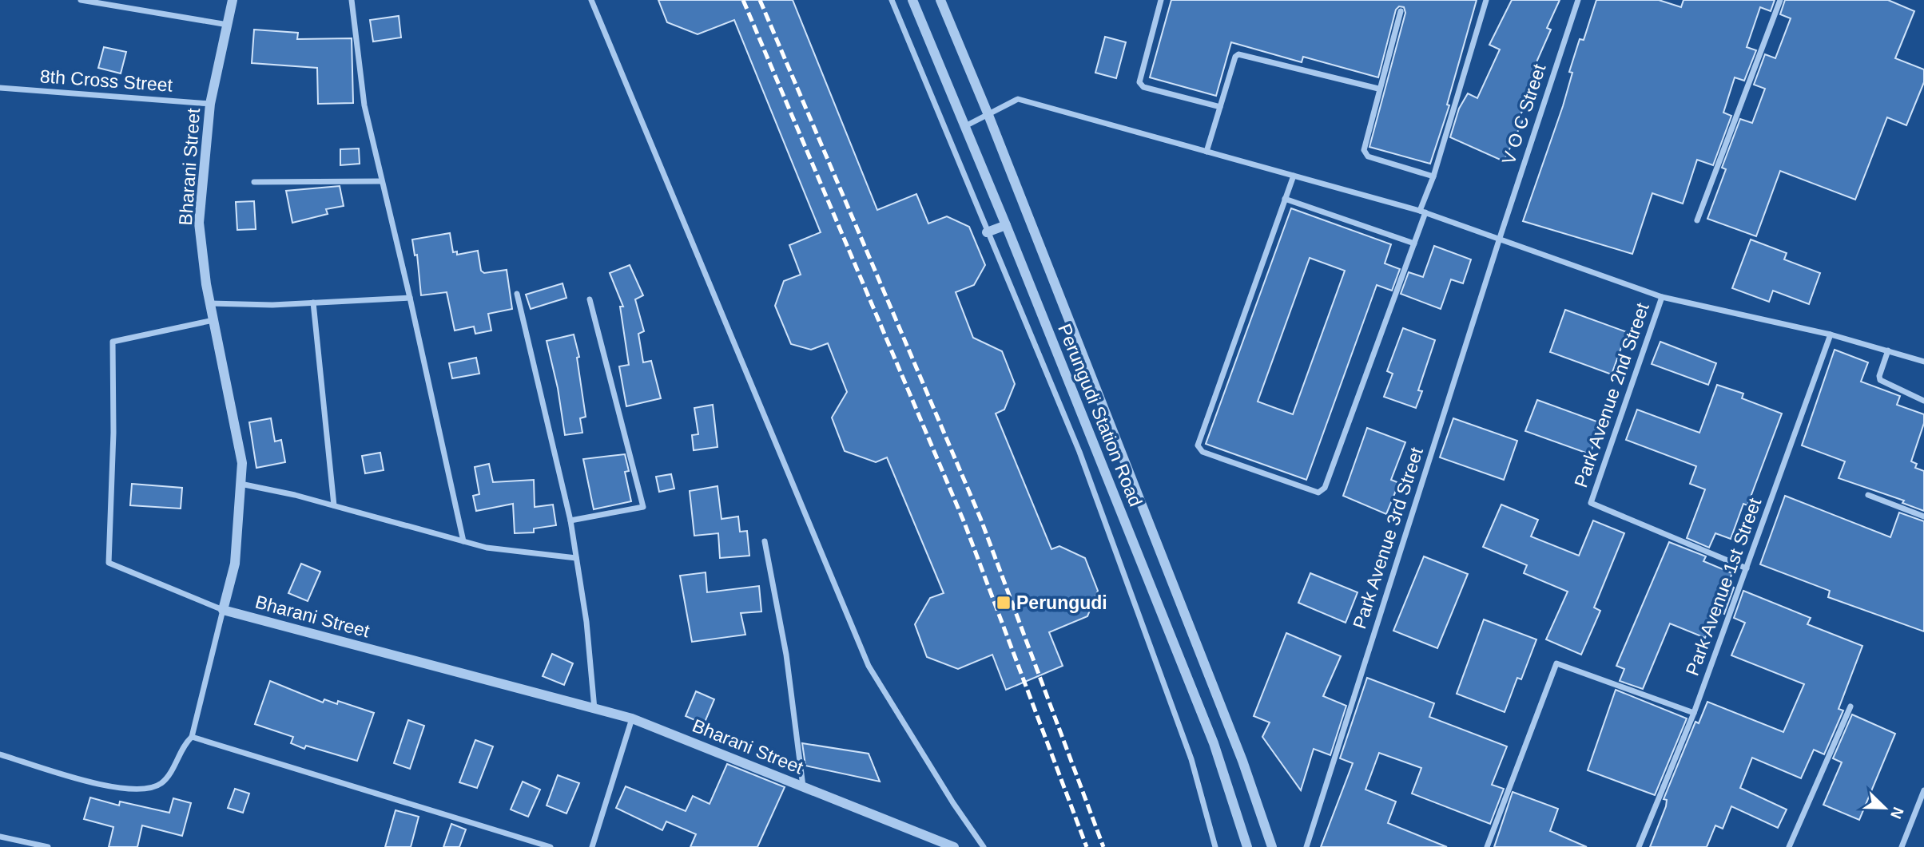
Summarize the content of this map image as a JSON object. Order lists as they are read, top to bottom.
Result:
{
  "streets": {
    "street": [
      "8th Cross Street",
      "V O C Street",
      "Bharani Street",
      "Park Avenue 2nd Street",
      "Perungudi Station Road",
      "Park Avenue 3rd Street",
      "Park Avenue 1st Street"
    ]
  },
  "crossings": [
    ["8th Cross Street", "Bharani Street"],
    ["V O C Street", "Park Avenue 3rd Street"],
    ["Park Avenue 2nd Street", "Park Avenue 1st Street"]
  ],
  "places": {
    "transit": ["Perungudi"]
  },
  "north": "bottom right"
}
